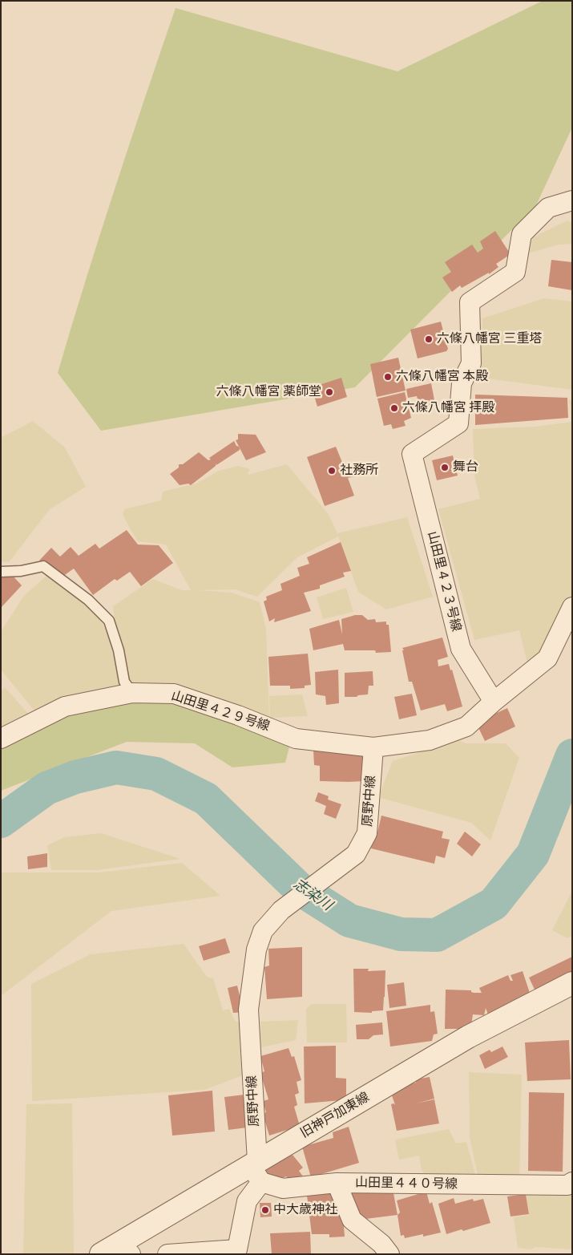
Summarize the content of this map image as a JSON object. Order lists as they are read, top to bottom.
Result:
{
  "streets": {
    "street": [
      "山田里４２３号線",
      "山田里４２９号線",
      "原野中線",
      "旧神戸加東線",
      "山田里４４０号線"
    ]
  },
  "crossings": [
    ["山田里４２９号線", "原野中線"],
    ["原野中線", "旧神戸加東線"],
    ["原野中線", "山田里４４０号線"],
    ["旧神戸加東線", "山田里４４０号線"]
  ],
  "water": ["志染川"],
  "places": [
    "六條八幡宮 三重塔",
    "六條八幡宮 本殿",
    "六條八幡宮 薬師堂",
    "六條八幡宮 拝殿",
    "舞台",
    "社務所",
    "中大歳神社"
  ]
}
